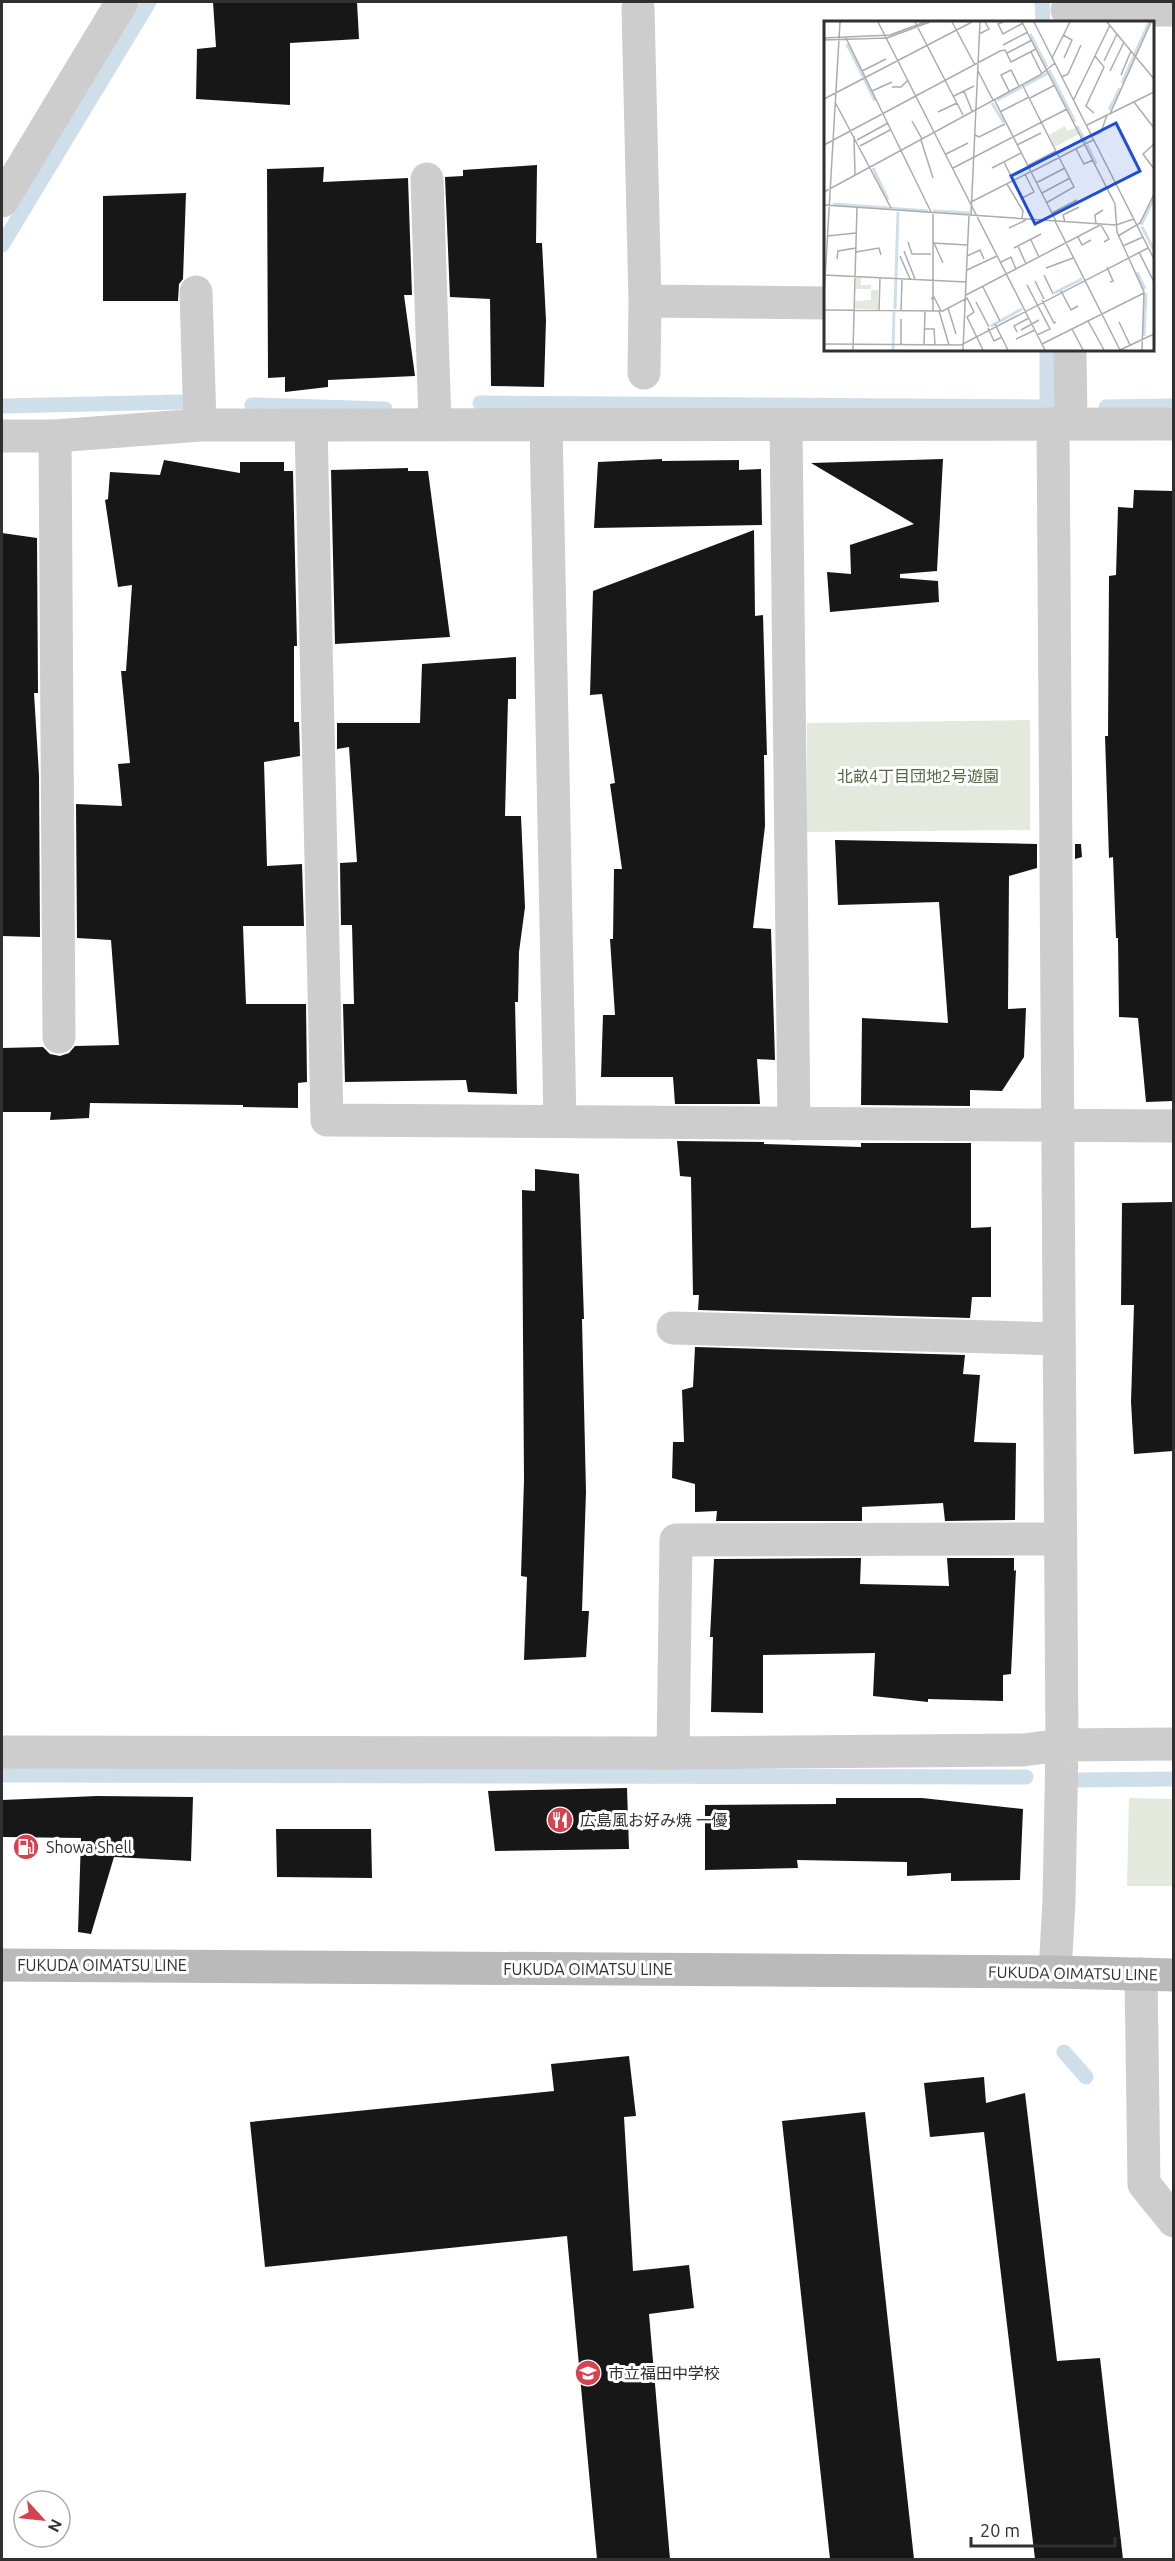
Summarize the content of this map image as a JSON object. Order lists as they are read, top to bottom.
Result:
{
  "streets": {
    "main road": ["FUKUDA OIMATSU LINE"]
  },
  "parks": ["北畝4丁目団地2号遊園"],
  "places": {
    "restaurant": ["広島風お好み焼 一優"],
    "fuel station": ["Showa Shell"],
    "school or university": ["市立福田中学校"]
  },
  "scale_bar": "20 m",
  "north": "bottom right"
}
